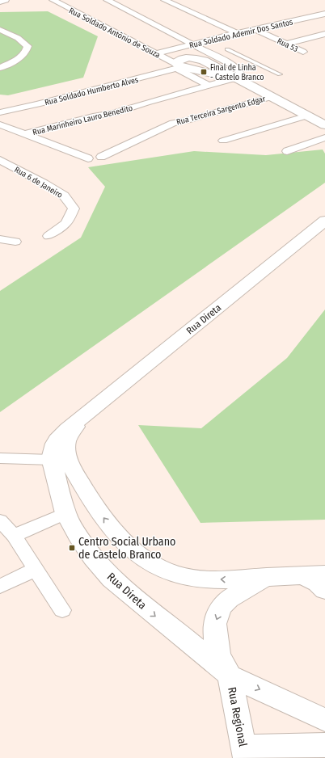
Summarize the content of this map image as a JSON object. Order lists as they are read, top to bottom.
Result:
{
  "streets": {
    "street": [
      "Rua Soldado Antônio de Souza",
      "Rua Soldado Ademir Dos Santos",
      "Rua 53",
      "Rua Soldado Humberto Alves",
      "Rua Terceira Sargento Edgar",
      "Rua Marinheiro Lauro Benedito",
      "Rua 6 de Janeiro",
      "Rua Direta",
      "Rua Regional"
    ]
  },
  "crossings": [
    ["Rua Soldado Antônio de Souza", "Rua Soldado Ademir Dos Santos"],
    ["Rua Soldado Antônio de Souza", "Rua Soldado Humberto Alves"],
    ["Rua Soldado Antônio de Souza", "Rua Marinheiro Lauro Benedito"],
    ["Rua Soldado Ademir Dos Santos", "Rua 53"],
    ["Rua Direta", "Rua Regional"]
  ],
  "one_way": ["Rua Regional"],
  "places": {
    "transit": ["Final de Linha - Castelo Branco", "Centro Social Urbano de Castelo Branco"]
  }
}
